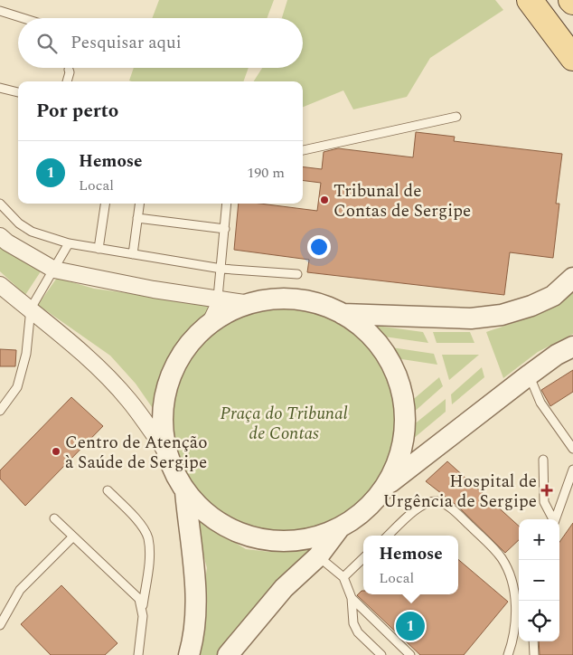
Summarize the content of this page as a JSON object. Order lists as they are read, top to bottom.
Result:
{
  "parks": ["Praça do Tribunal de Contas"],
  "places": {
    "other": ["Tribunal de Contas de Sergipe", "Centro de Atenção à Saúde de Sergipe"],
    "health": ["Hospital de Urgência de Sergipe"]
  },
  "page": {
    "search": "Pesquisar aqui",
    "heading": "Por perto",
    "list": [
      {
        "mark": "1",
        "name": "Hemose",
        "note": "Local",
        "value": "190 m"
      }
    ],
    "map_buttons": ["+", "−"],
    "popup": ["Hemose", "Local"],
    "pins": "1"
  }
}
